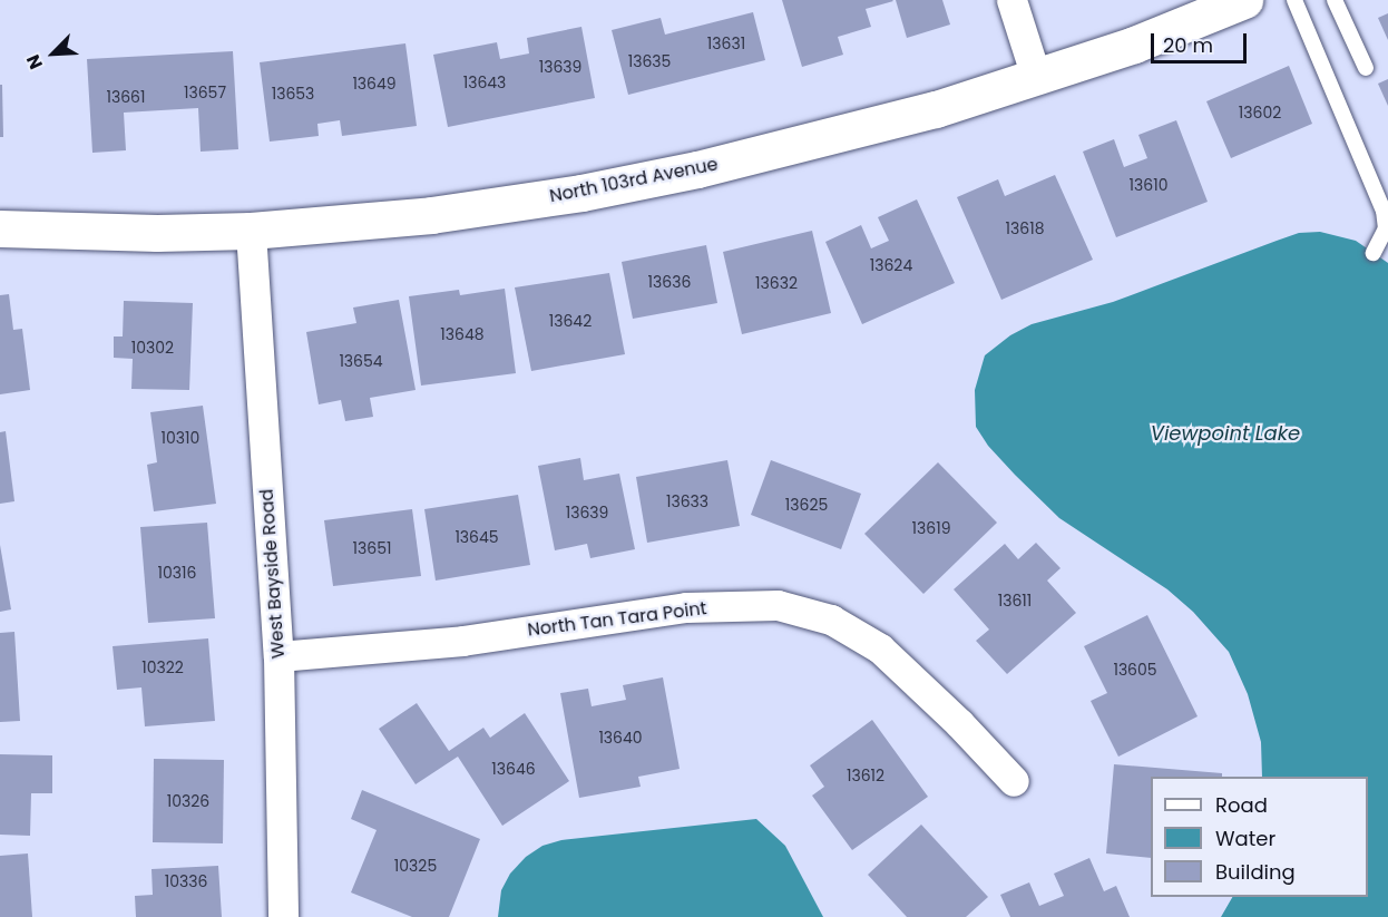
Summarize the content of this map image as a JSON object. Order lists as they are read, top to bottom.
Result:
{
  "streets": {
    "street": ["North 103rd Avenue", "West Bayside Road", "North Tan Tara Point"]
  },
  "crossings": [
    ["North 103rd Avenue", "West Bayside Road"],
    ["West Bayside Road", "North Tan Tara Point"]
  ],
  "water": ["Viewpoint Lake"],
  "house_numbers": [
    "13631",
    "13635",
    "13639",
    "13643",
    "13649",
    "13657",
    "13653",
    "13661",
    "13602",
    "13610",
    "13618",
    "13624",
    "13636",
    "13632",
    "13642",
    "13648",
    "10302",
    "13654",
    "10310",
    "13633",
    "13625",
    "13639",
    "13619",
    "13645",
    "13651",
    "10316",
    "13611",
    "10322",
    "13605",
    "13640",
    "13646",
    "13612",
    "10326",
    "10325",
    "10336"
  ],
  "legend": ["Road", "Water", "Building"],
  "scale_bar": "20 m",
  "north": "bottom left"
}
